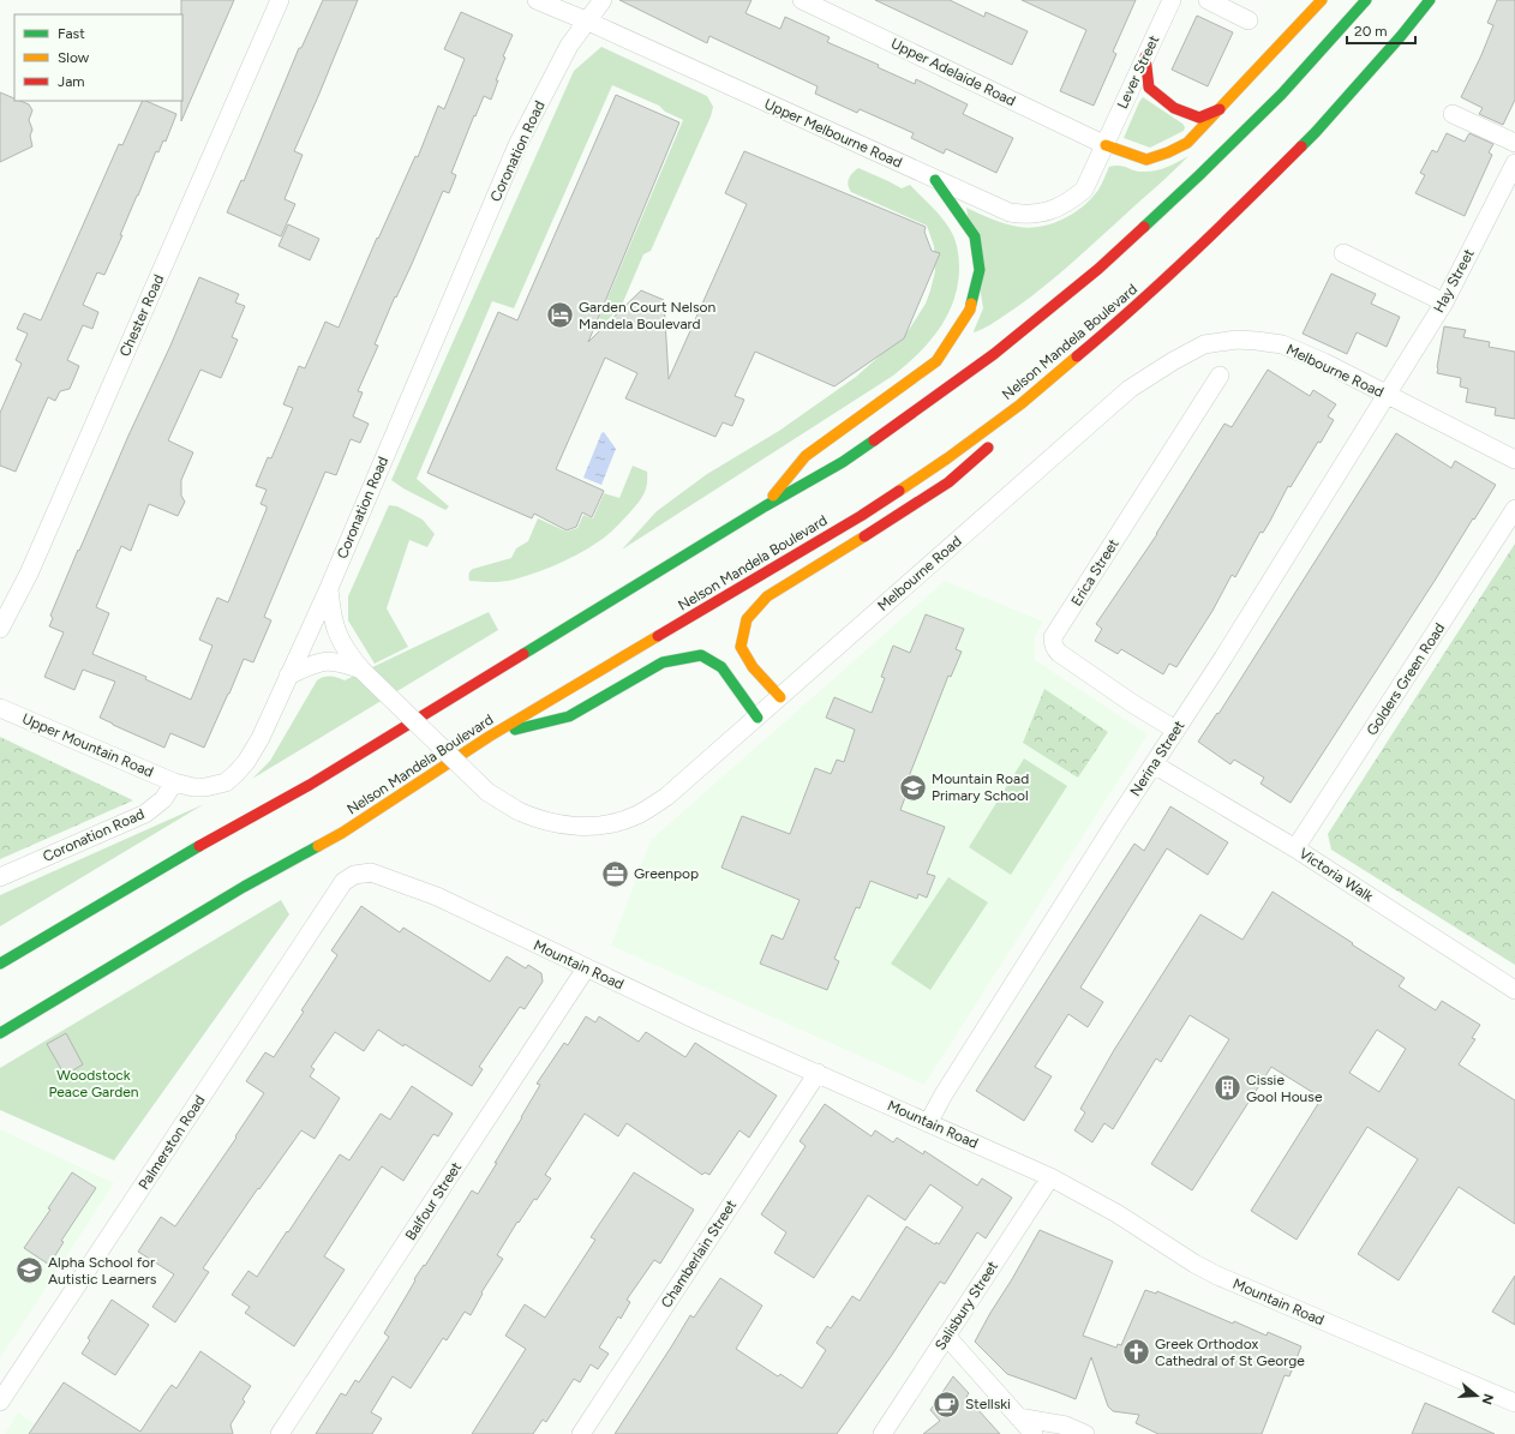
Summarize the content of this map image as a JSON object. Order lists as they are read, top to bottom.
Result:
{
  "streets": {
    "highway": ["Nelson Mandela Boulevard"],
    "street": [
      "Upper Adelaide Road",
      "Lever Street",
      "Upper Melbourne Road",
      "Coronation Road",
      "Hay Street",
      "Chester Road",
      "Melbourne Road",
      "Erica Street",
      "Golders Green Road",
      "Upper Mountain Road",
      "Nerina Street",
      "Victoria Walk",
      "Mountain Road",
      "Palmerston Road",
      "Balfour Street",
      "Chamberlain Street",
      "Salisbury Street"
    ]
  },
  "crossings": [
    ["Upper Adelaide Road", "Lever Street"],
    ["Upper Adelaide Road", "Upper Melbourne Road"],
    ["Lever Street", "Upper Melbourne Road"],
    ["Upper Melbourne Road", "Coronation Road"],
    ["Coronation Road", "Melbourne Road"],
    ["Coronation Road", "Upper Mountain Road"],
    ["Hay Street", "Melbourne Road"],
    ["Hay Street", "Nerina Street"],
    ["Melbourne Road", "Nerina Street"],
    ["Erica Street", "Nerina Street"],
    ["Golders Green Road", "Victoria Walk"],
    ["Nerina Street", "Victoria Walk"],
    ["Nerina Street", "Mountain Road"],
    ["Mountain Road", "Palmerston Road"],
    ["Mountain Road", "Balfour Street"],
    ["Mountain Road", "Chamberlain Street"],
    ["Mountain Road", "Salisbury Street"]
  ],
  "parks": ["Woodstock Peace Garden"],
  "places": {
    "hotel": ["Garden Court Nelson Mandela Boulevard"],
    "school or university": ["Mountain Road Primary School", "Alpha School for Autistic Learners"],
    "office": ["Greenpop"],
    "building": ["Cissie Gool House"],
    "church": ["Greek Orthodox Cathedral of St George"],
    "cafe": ["Stellski"]
  },
  "legend": ["Fast", "Slow", "Jam"],
  "scale_bar": "20 m",
  "north": "right"
}
